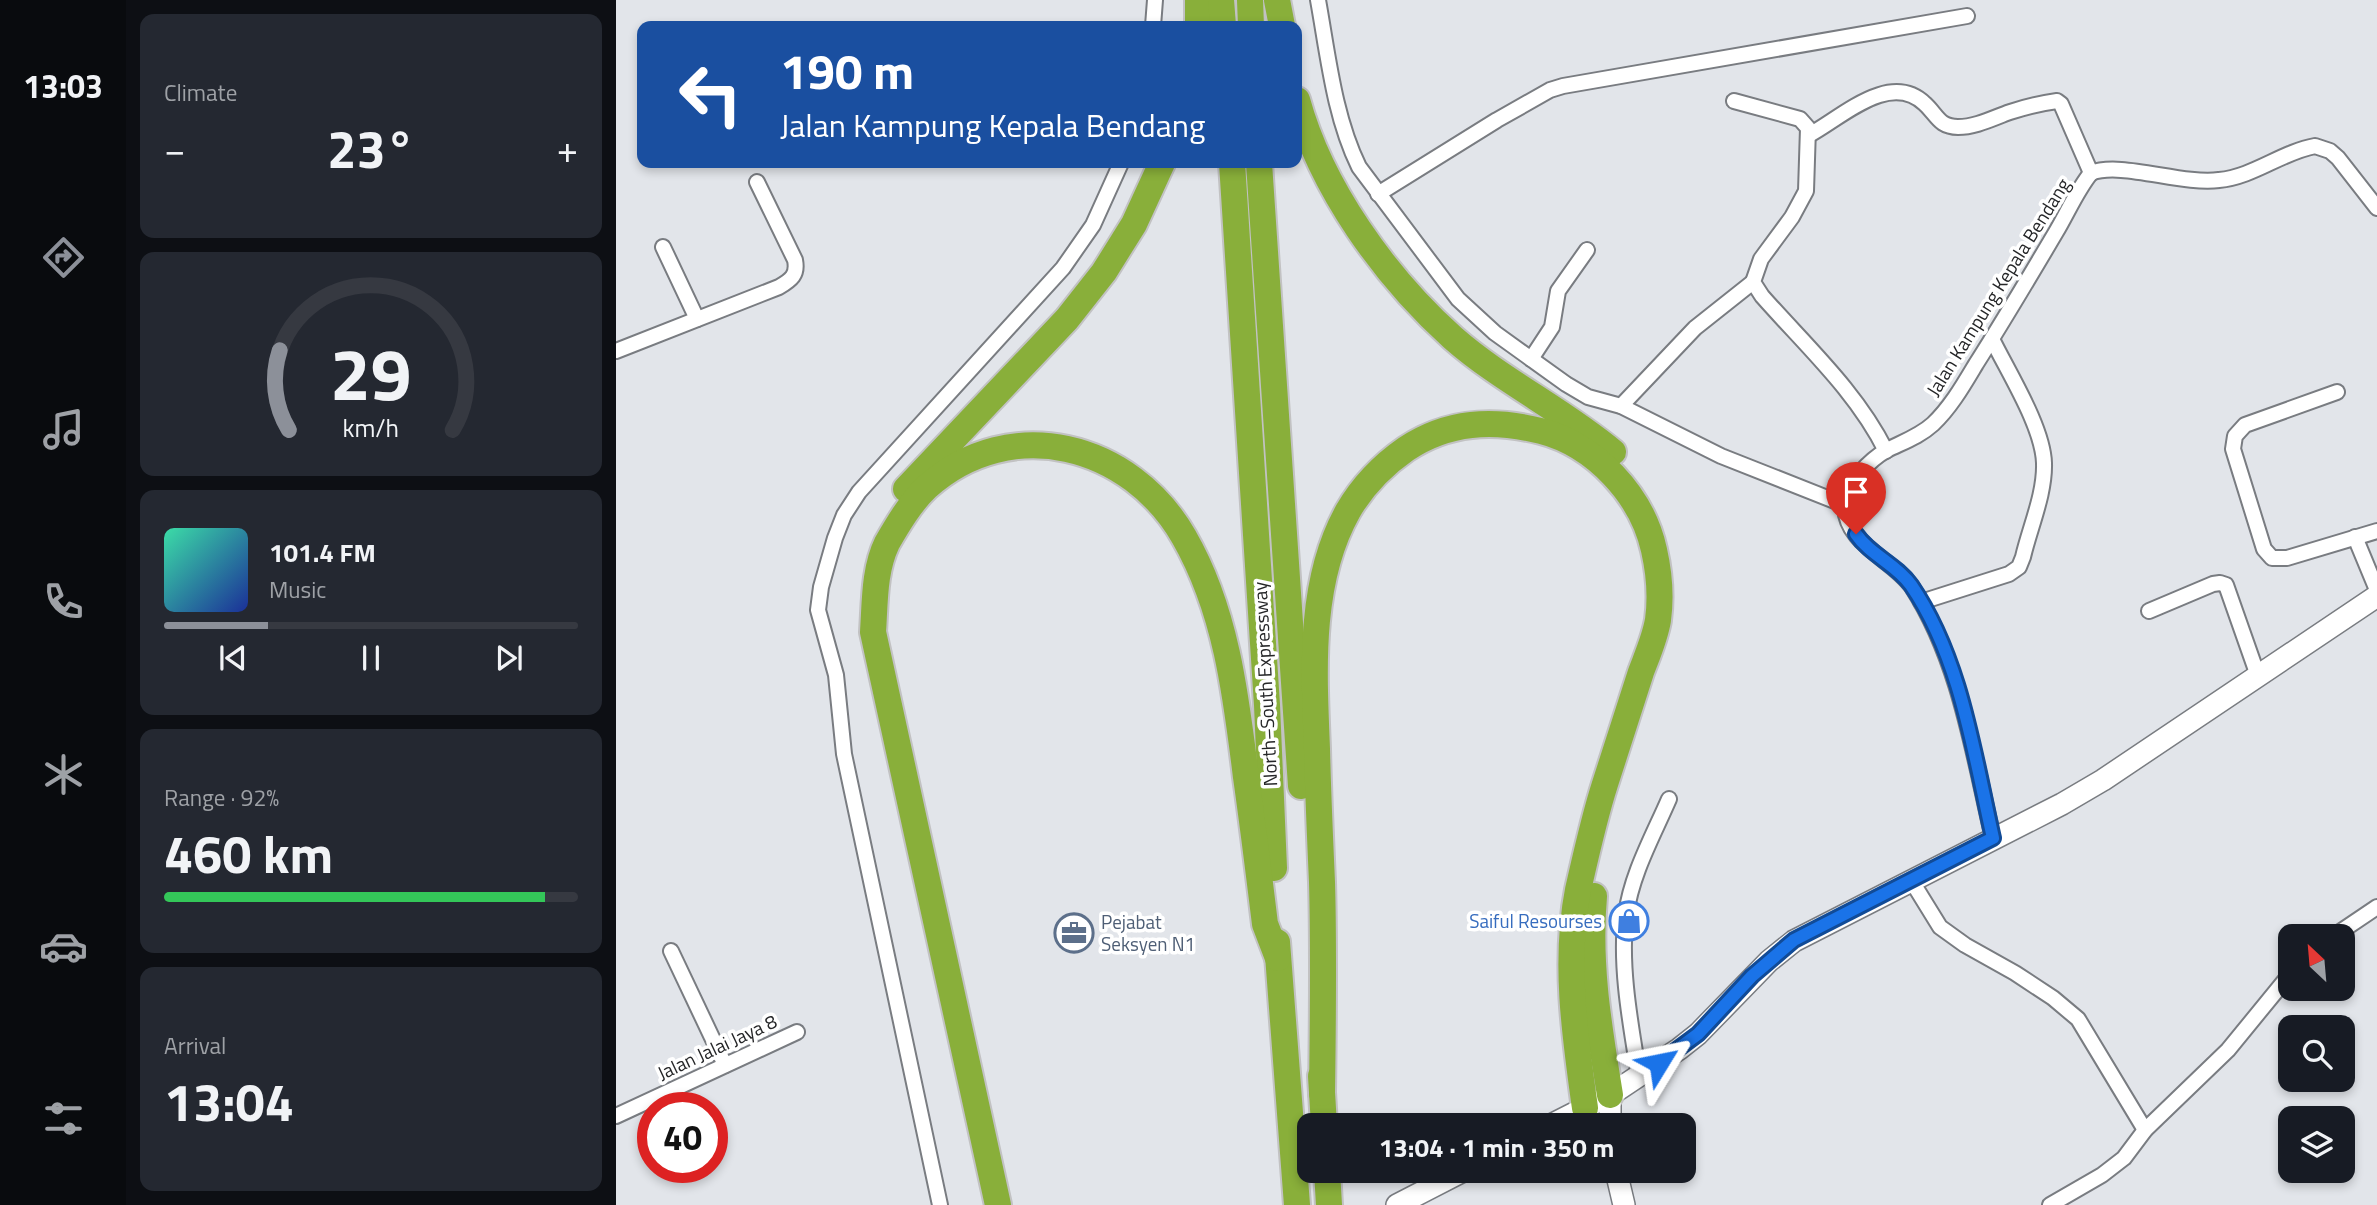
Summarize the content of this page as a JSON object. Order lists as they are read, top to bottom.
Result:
{
  "streets": {
    "highway": ["North–South Expressway"],
    "street": ["Jalan Kampung Kepala Bendang", "Jalan Jalai Jaya 8"]
  },
  "places": {
    "shop": ["Saiful Resourses"],
    "office": ["Pejabat Seksyen N1"]
  },
  "north": "top left",
  "page": {
    "tabs": "13:03",
    "tile": [
      "Climate",
      ["Range · 92%", "460 km"],
      ["Arrival", "13:04"]
    ],
    "turn": ["190 m", "Jalan Kampung Kepala Bendang"],
    "heat": ["−", "23°", "+"],
    "song": ["101.4 FM", "Music"],
    "limit": "40",
    "trip": "13:04 · 1 min · 350 m",
    "gauge": ["29", "km/h"]
  }
}
